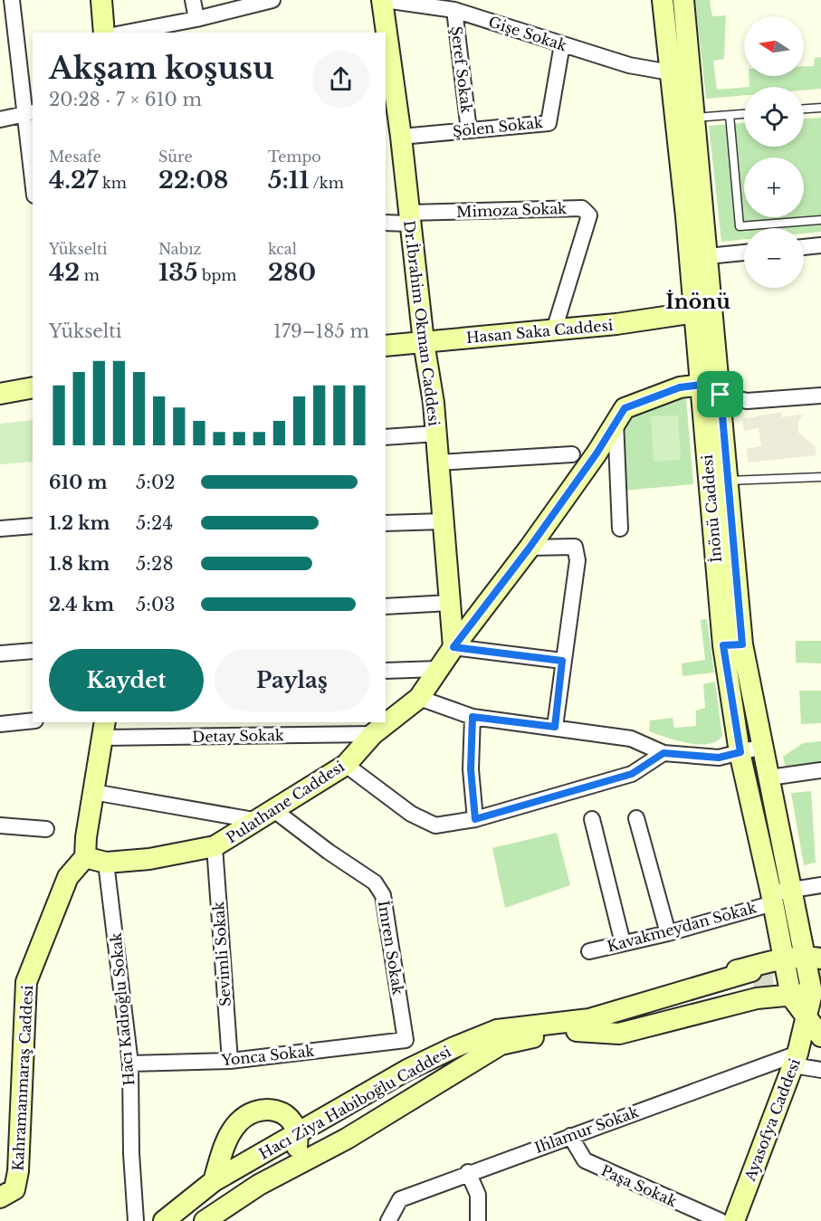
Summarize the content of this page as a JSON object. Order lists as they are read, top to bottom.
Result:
{
  "streets": {
    "street": [
      "Gişe Sokak",
      "Şeref Sokak",
      "Şölen Sokak",
      "Mimoza Sokak",
      "Dr.İbrahim Okman Caddesi",
      "Hasan Saka Caddesi",
      "İnönü Caddesi",
      "Detay Sokak",
      "Pulathane Caddesi",
      "Kavakmeydan Sokak",
      "İmren Sokak",
      "Sevimli Sokak",
      "Hacı Kadıoğlu Sokak",
      "Yonca Sokak",
      "Kahramanmaraş Caddesi",
      "Hacı Ziya Habiboğlu Caddesi",
      "Ayasofya Caddesi",
      "Ihlamur Sokak",
      "Paşa Sokak"
    ]
  },
  "crossings": [
    ["Gişe Sokak", "Şeref Sokak"],
    ["Gişe Sokak", "Şölen Sokak"],
    ["Gişe Sokak", "Dr.İbrahim Okman Caddesi"],
    ["Gişe Sokak", "İnönü Caddesi"],
    ["Şeref Sokak", "Şölen Sokak"],
    ["Şölen Sokak", "Dr.İbrahim Okman Caddesi"],
    ["Mimoza Sokak", "Dr.İbrahim Okman Caddesi"],
    ["Mimoza Sokak", "Hasan Saka Caddesi"],
    ["Dr.İbrahim Okman Caddesi", "Hasan Saka Caddesi"],
    ["Dr.İbrahim Okman Caddesi", "Pulathane Caddesi"],
    ["Hasan Saka Caddesi", "İnönü Caddesi"],
    ["İnönü Caddesi", "Pulathane Caddesi"],
    ["İnönü Caddesi", "Kavakmeydan Sokak"],
    ["İnönü Caddesi", "Ayasofya Caddesi"],
    ["Detay Sokak", "Pulathane Caddesi"],
    ["Pulathane Caddesi", "İmren Sokak"],
    ["Pulathane Caddesi", "Sevimli Sokak"],
    ["Pulathane Caddesi", "Hacı Kadıoğlu Sokak"],
    ["Pulathane Caddesi", "Kahramanmaraş Caddesi"],
    ["İmren Sokak", "Yonca Sokak"],
    ["Sevimli Sokak", "Yonca Sokak"],
    ["Hacı Kadıoğlu Sokak", "Yonca Sokak"],
    ["Ayasofya Caddesi", "Ihlamur Sokak"],
    ["Ihlamur Sokak", "Paşa Sokak"]
  ],
  "districts": ["İnönü"],
  "north": "left",
  "page": {
    "map_buttons": ["+", "−"],
    "heading": ["Akşam koşusu", "20:28 · 7 × 610 m"],
    "stats": [
      ["Mesafe", "4.27 km"],
      ["Süre", "22:08"],
      ["Tempo", "5:11 /km"],
      ["Yükselti", "42 m"],
      ["Nabız", "135 bpm"],
      ["kcal", "280"]
    ],
    "chart": ["Yükselti", "179–185 m"],
    "list": [
      {
        "name": "610 m",
        "note": "5:02"
      },
      {
        "name": "1.2 km",
        "note": "5:24"
      },
      {
        "name": "1.8 km",
        "note": "5:28"
      },
      {
        "name": "2.4 km",
        "note": "5:03"
      }
    ],
    "buttons": ["Kaydet", "Paylaş"]
  }
}
